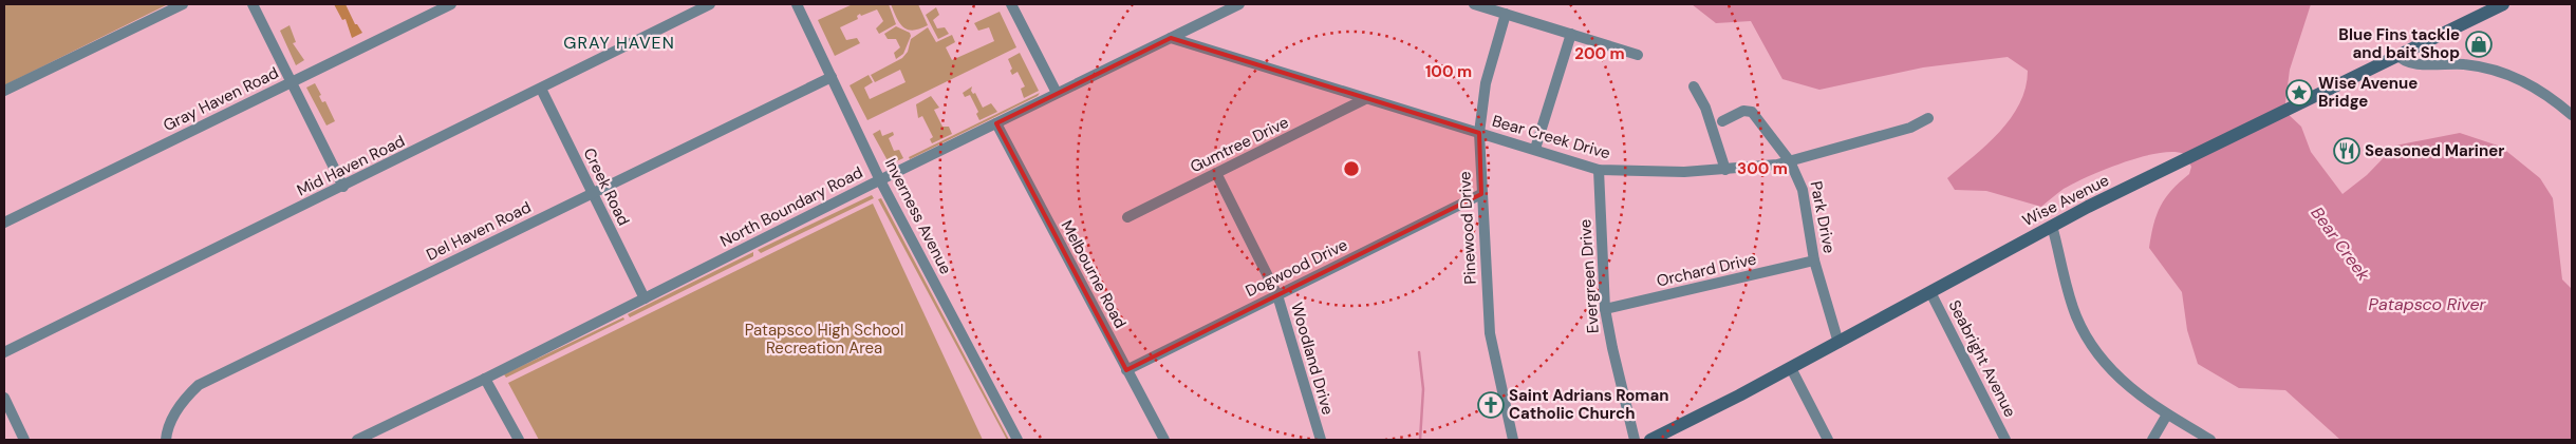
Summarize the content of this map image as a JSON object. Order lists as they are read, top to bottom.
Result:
{
  "streets": {
    "main road": ["Wise Avenue"],
    "street": [
      "Gray Haven Road",
      "Bear Creek Drive",
      "Gumtree Drive",
      "Mid Haven Road",
      "Creek Road",
      "North Boundary Road",
      "Inverness Avenue",
      "Park Drive",
      "Pinewood Drive",
      "Del Haven Road",
      "Dogwood Drive",
      "Orchard Drive",
      "Melbourne Road",
      "Evergreen Drive",
      "Woodland Drive",
      "Seabright Avenue"
    ]
  },
  "crossings": [
    ["Bear Creek Drive", "Gumtree Drive"],
    ["Bear Creek Drive", "North Boundary Road"],
    ["Bear Creek Drive", "Park Drive"],
    ["Bear Creek Drive", "Pinewood Drive"],
    ["Bear Creek Drive", "Evergreen Drive"],
    ["Gumtree Drive", "Woodland Drive"],
    ["Mid Haven Road", "Creek Road"],
    ["Creek Road", "North Boundary Road"],
    ["Creek Road", "Del Haven Road"],
    ["Wise Avenue", "Park Drive"],
    ["Wise Avenue", "Seabright Avenue"],
    ["North Boundary Road", "Inverness Avenue"],
    ["North Boundary Road", "Melbourne Road"],
    ["Inverness Avenue", "Del Haven Road"],
    ["Park Drive", "Orchard Drive"],
    ["Pinewood Drive", "Dogwood Drive"],
    ["Dogwood Drive", "Melbourne Road"],
    ["Dogwood Drive", "Woodland Drive"],
    ["Orchard Drive", "Evergreen Drive"]
  ],
  "districts": ["GRAY HAVEN"],
  "water": ["Bear Creek", "Patapsco River"],
  "parks": ["Patapsco High School Recreation Area"],
  "places": {
    "shop": ["Blue Fins tackle and bait Shop"],
    "place": ["Wise Avenue Bridge"],
    "restaurant": ["Seasoned Mariner"],
    "church": ["Saint Adrians Roman Catholic Church"]
  },
  "rings": ["200 m", "100 m", "300 m"]
}
